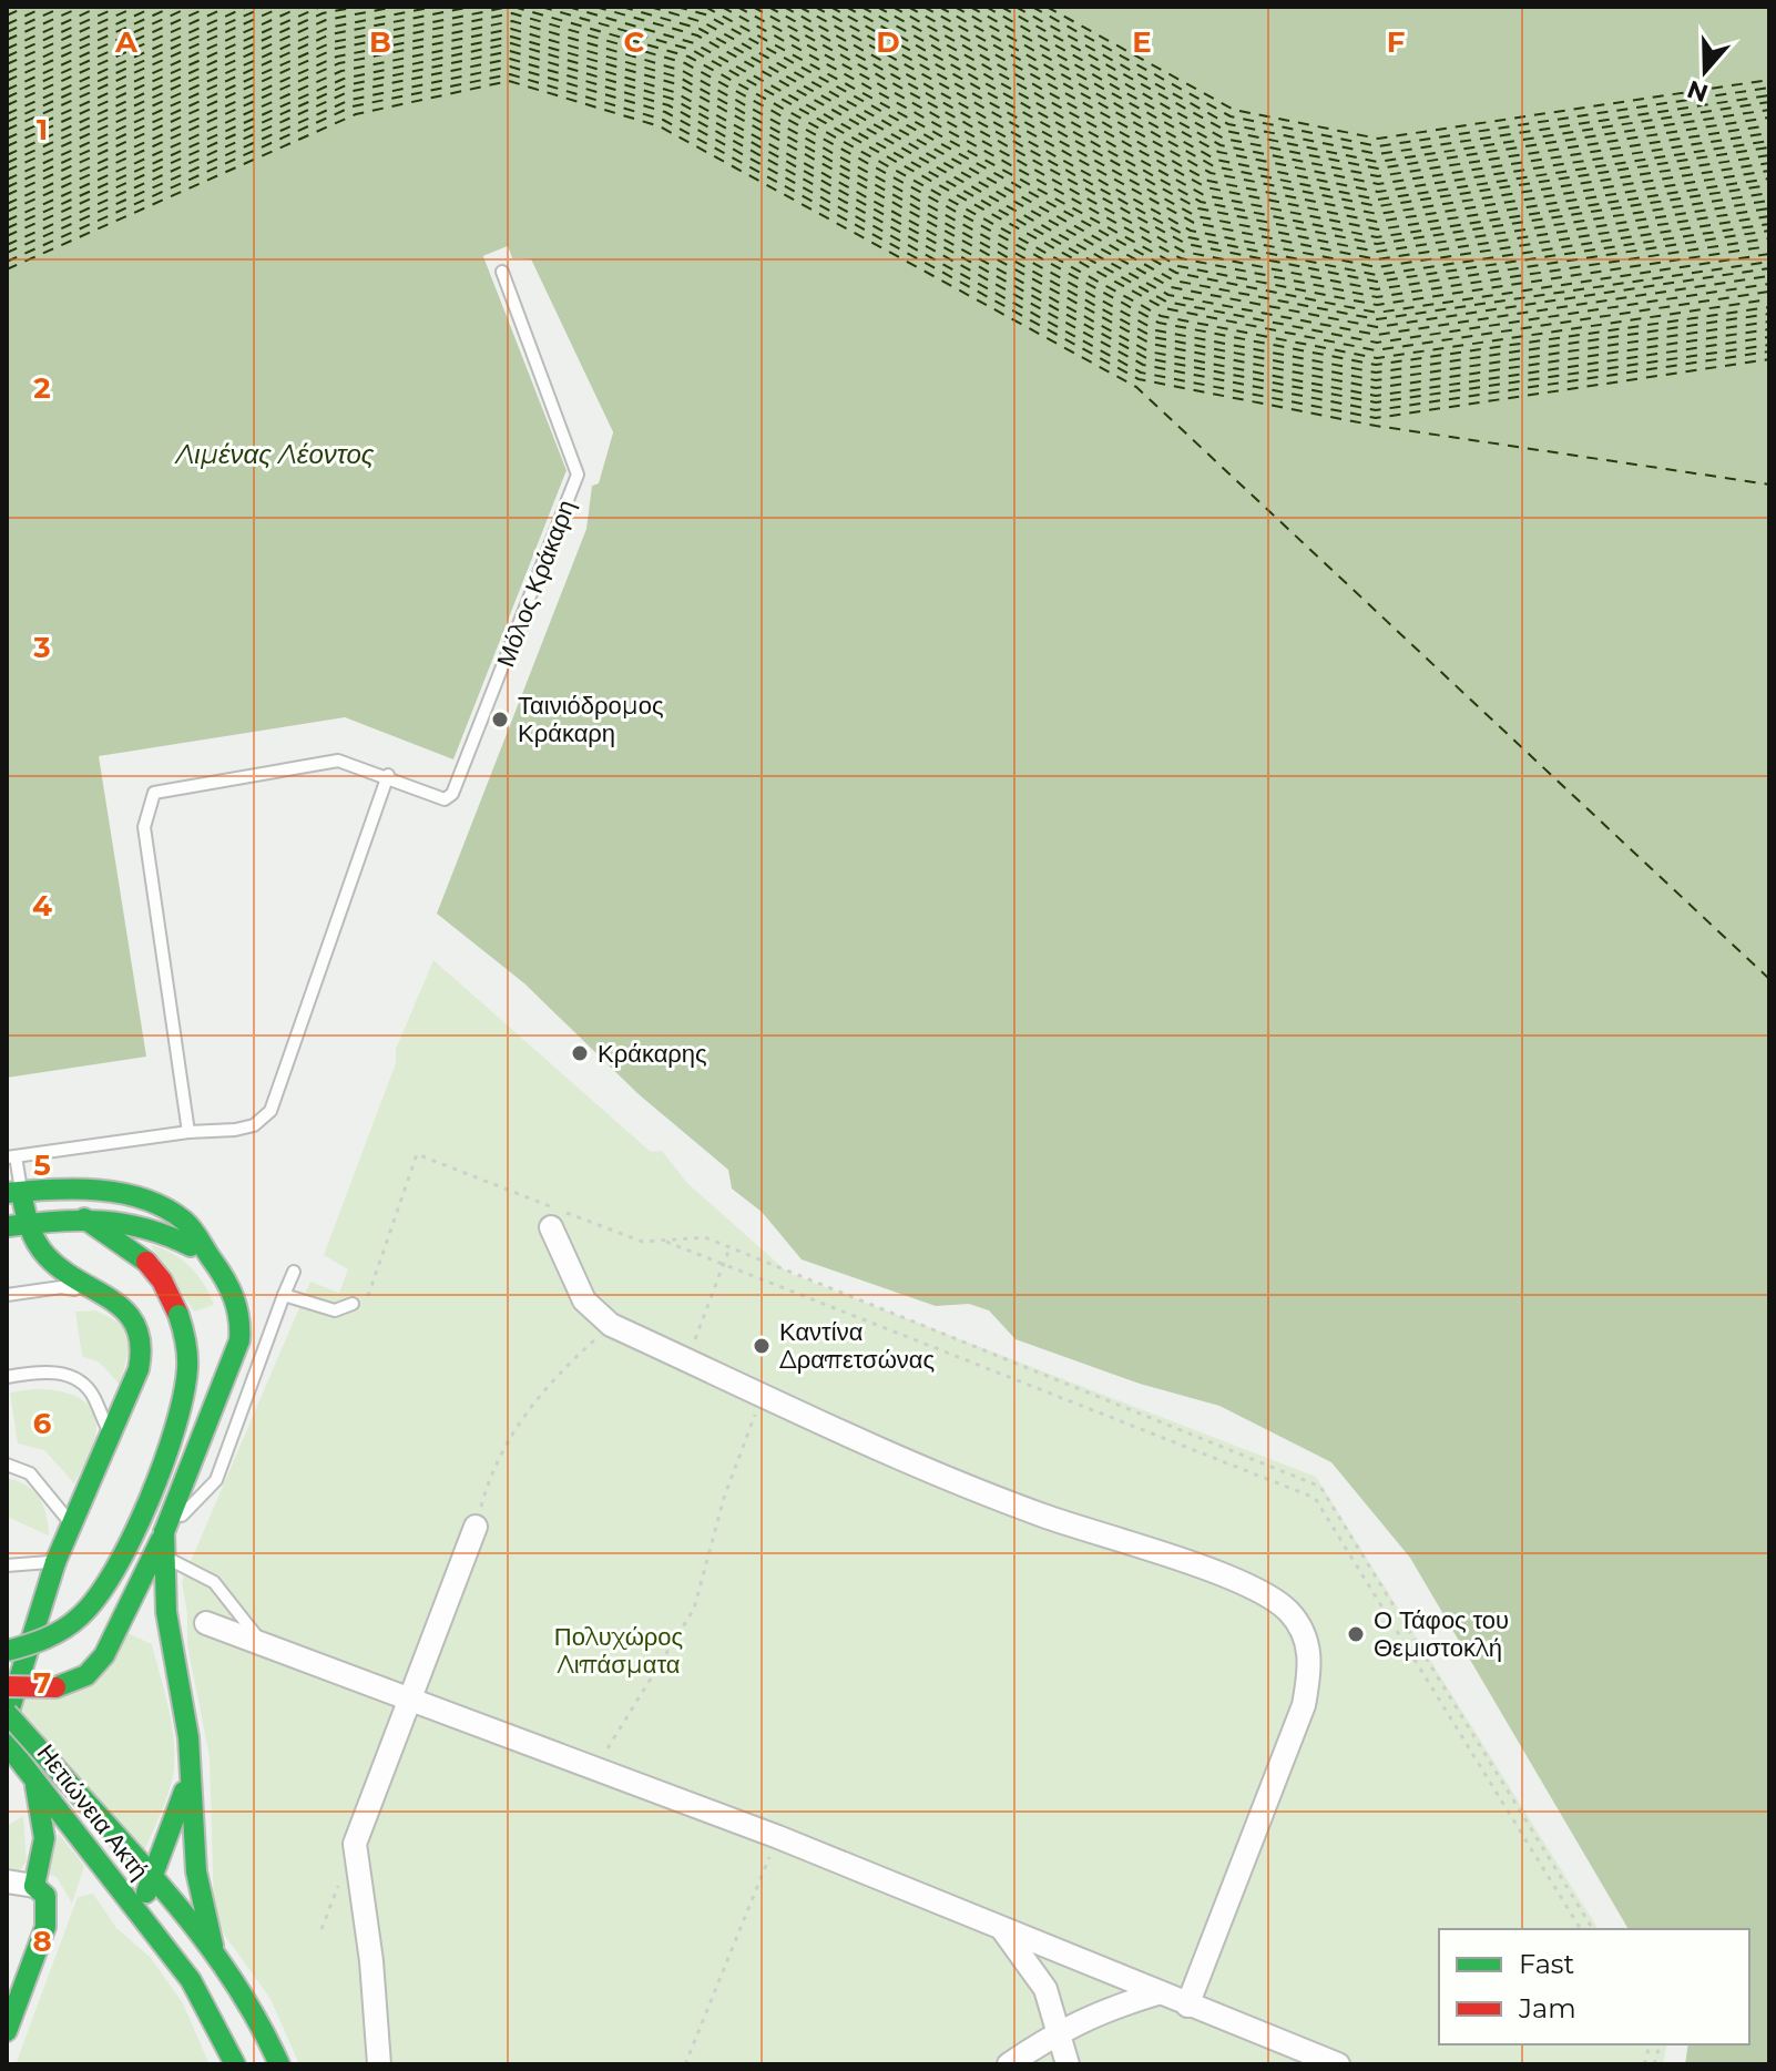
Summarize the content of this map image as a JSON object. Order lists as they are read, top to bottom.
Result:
{
  "streets": {
    "main road": ["Ηετιώνεια Ακτή"],
    "lane": ["Μόλος Κράκαρη"]
  },
  "water": ["Λιμένας Λέοντος"],
  "parks": ["Πολυχώρος Λιπάσματα"],
  "places": [
    "Ταινιόδρομος Κράκαρη",
    "Κράκαρης",
    "Καντίνα Δραπετσώνας",
    "Ο Τάφος του Θεμιστοκλή"
  ],
  "legend": ["Fast", "Jam"],
  "north": "bottom",
  "grid": {
    "columns": [
      "A",
      "B",
      "C",
      "D",
      "E",
      "F"
    ],
    "rows": [
      "1",
      "2",
      "3",
      "4",
      "5",
      "6",
      "7",
      "8"
    ]
  }
}
